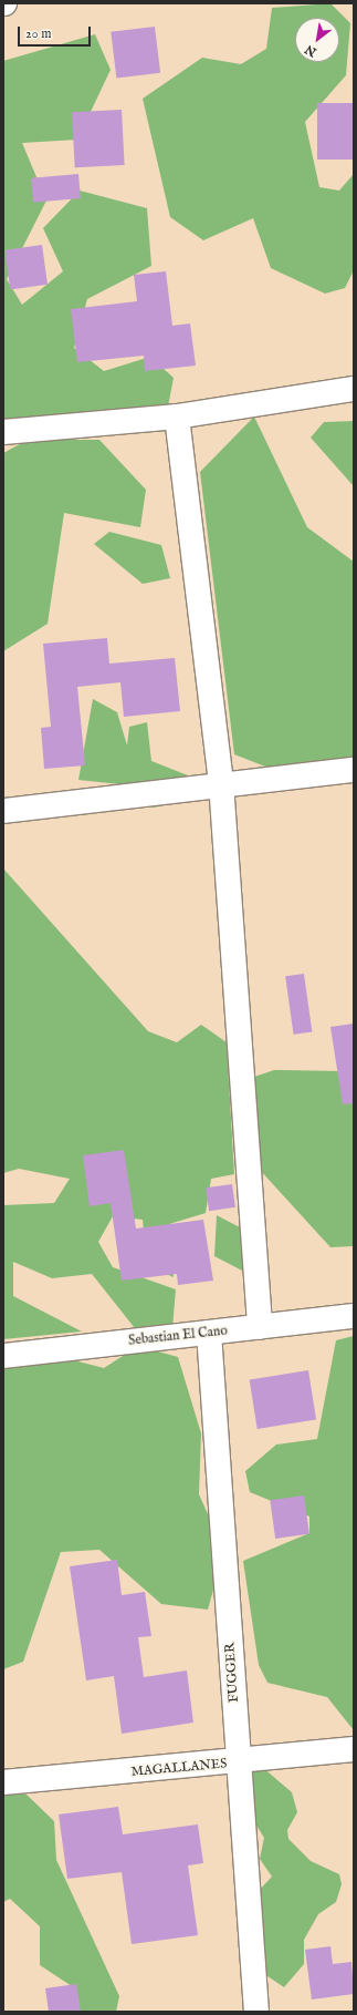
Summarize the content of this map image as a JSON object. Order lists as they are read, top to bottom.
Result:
{
  "streets": {
    "street": ["Sebastian El Cano", "FUGGER", "MAGALLANES"]
  },
  "crossings": [
    ["Sebastian El Cano", "FUGGER"],
    ["FUGGER", "MAGALLANES"]
  ],
  "scale_bar": "20 m",
  "north": "bottom left"
}
